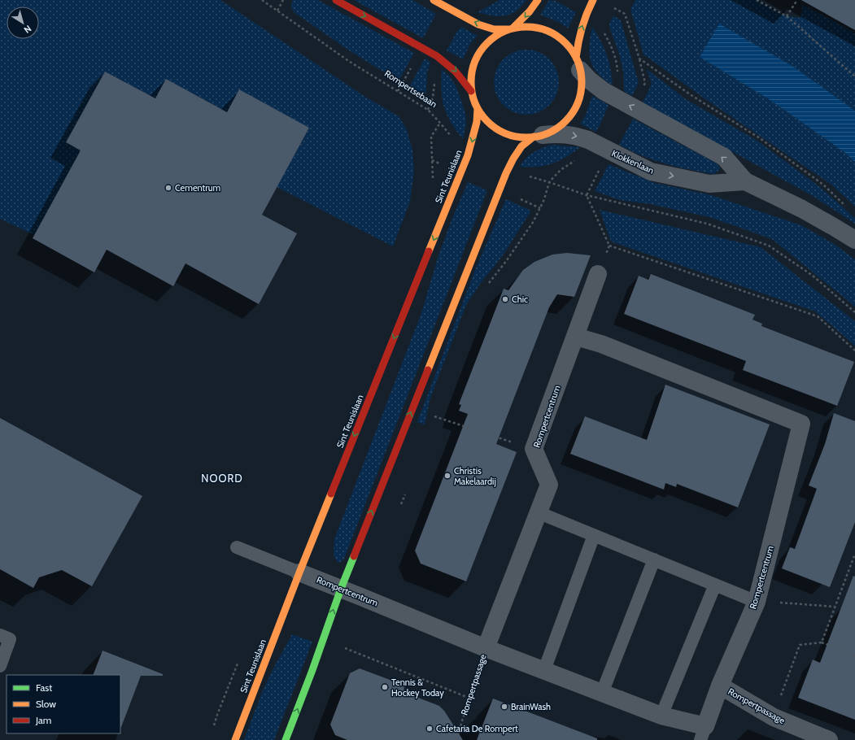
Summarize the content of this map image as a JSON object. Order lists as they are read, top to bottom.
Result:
{
  "streets": {
    "street": [
      "Klokkenlaan",
      "Sint Teunislaan",
      "Rompertcentrum",
      "Rompertpassage"
    ],
    "path": ["Rompertsebaan"]
  },
  "crossings": [
    ["Rompertsebaan", "Sint Teunislaan"],
    ["Klokkenlaan", "Sint Teunislaan"],
    ["Sint Teunislaan", "Rompertcentrum"],
    ["Rompertcentrum", "Rompertpassage"]
  ],
  "districts": ["NOORD"],
  "places": [
    "Cementrum",
    "Chic",
    "Christis Makelaardij",
    "Tennis & Hockey Today",
    "BrainWash",
    "Cafetaria De Rompert"
  ],
  "legend": ["Fast", "Slow", "Jam"],
  "north": "bottom right"
}
